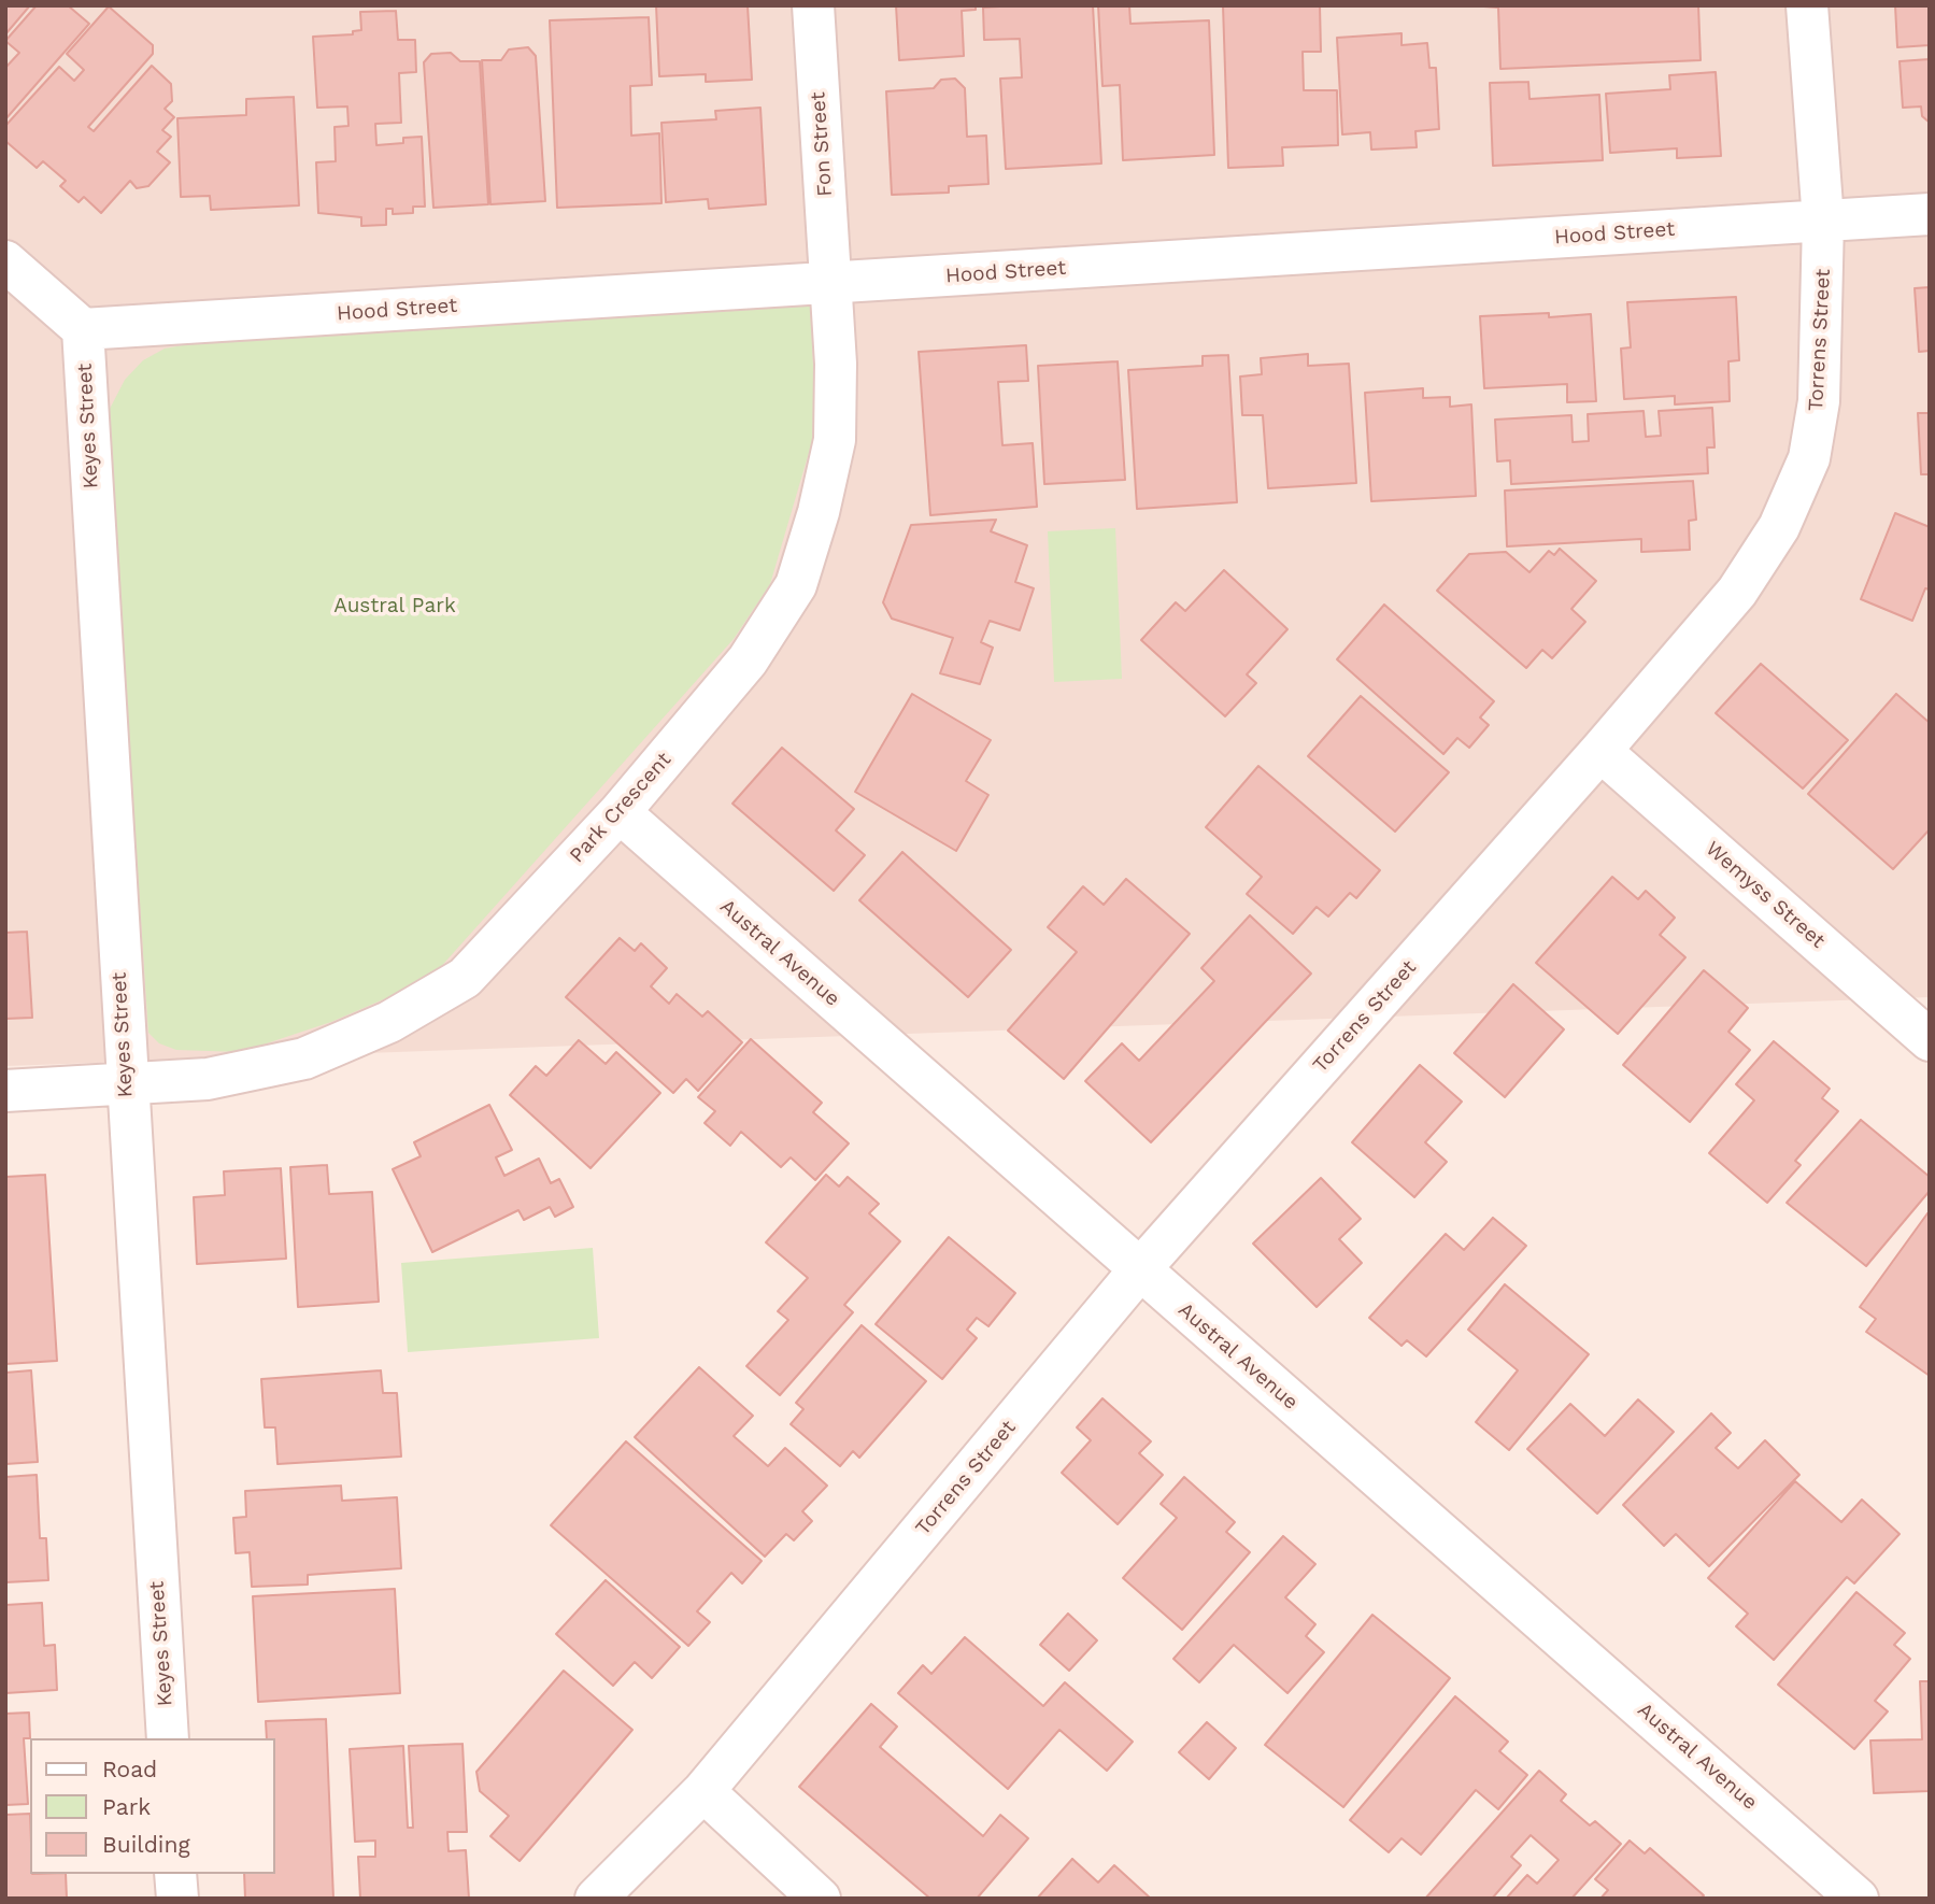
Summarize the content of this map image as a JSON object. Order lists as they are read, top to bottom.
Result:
{
  "streets": {
    "street": [
      "Fon Street",
      "Hood Street",
      "Torrens Street",
      "Keyes Street",
      "Park Crescent",
      "Wemyss Street",
      "Austral Avenue"
    ]
  },
  "crossings": [
    ["Fon Street", "Hood Street"],
    ["Fon Street", "Park Crescent"],
    ["Hood Street", "Torrens Street"],
    ["Hood Street", "Keyes Street"],
    ["Hood Street", "Park Crescent"],
    ["Torrens Street", "Wemyss Street"],
    ["Torrens Street", "Austral Avenue"],
    ["Keyes Street", "Park Crescent"],
    ["Park Crescent", "Austral Avenue"]
  ],
  "parks": ["Austral Park"],
  "legend": ["Road", "Park", "Building"]
}
